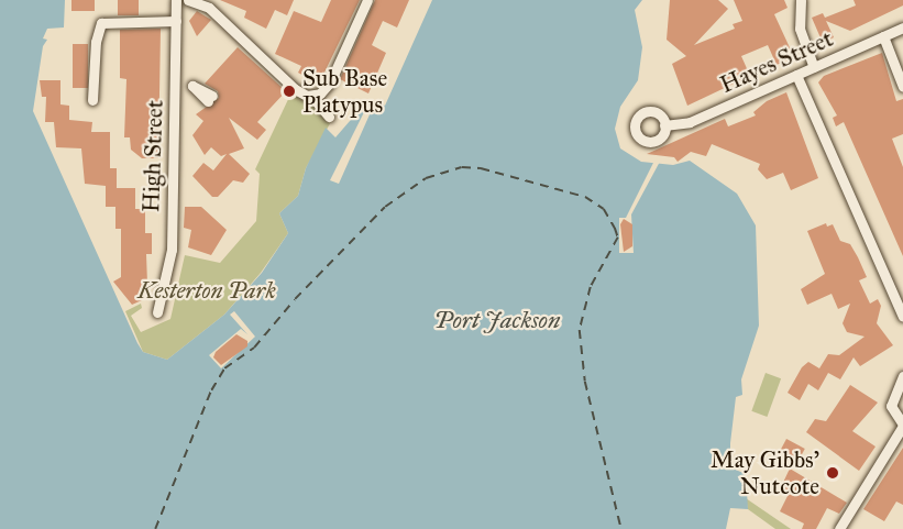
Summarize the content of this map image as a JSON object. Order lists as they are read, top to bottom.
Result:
{
  "streets": {
    "street": ["Hayes Street", "High Street"]
  },
  "water": ["Port Jackson"],
  "parks": ["Kesterton Park"],
  "places": ["Sub Base Platypus", "May Gibbs' Nutcote"]
}
